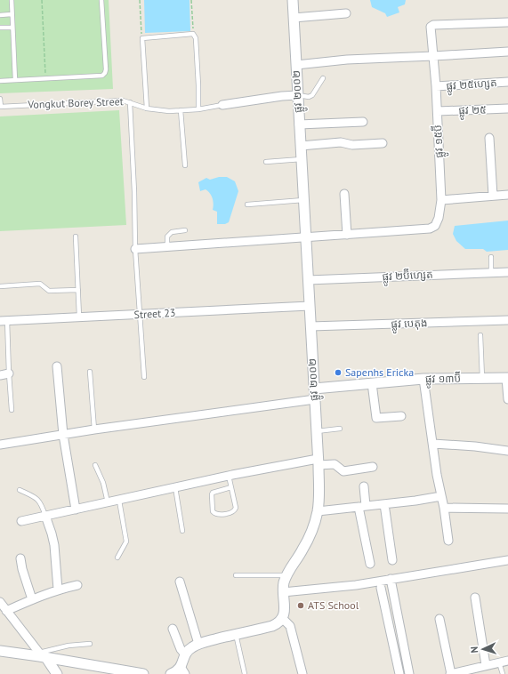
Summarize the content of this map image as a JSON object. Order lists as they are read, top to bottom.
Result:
{
  "streets": {
    "street": [
      "ផ្លូវ ២៥ហ្សេត",
      "ផ្លូវ ២០០២",
      "Vongkut Borey Street",
      "ផ្លូវ ២៥",
      "ផ្លូវ ១៥ប៊ី",
      "ផ្លូវ ២ប៊ីហ្សេត",
      "Street 23",
      "ផ្លូវ បេតុង",
      "ផ្លូវ ១៣ប៊ី"
    ]
  },
  "crossings": [
    ["ផ្លូវ ២៥ហ្សេត", "ផ្លូវ ១៥ប៊ី"],
    ["ផ្លូវ ២០០២", "Vongkut Borey Street"],
    ["ផ្លូវ ២០០២", "ផ្លូវ ២ប៊ីហ្សេត"],
    ["ផ្លូវ ២០០២", "Street 23"],
    ["ផ្លូវ ២០០២", "ផ្លូវ បេតុង"],
    ["ផ្លូវ ២០០២", "ផ្លូវ ១៣ប៊ី"],
    ["ផ្លូវ ២៥", "ផ្លូវ ១៥ប៊ី"]
  ],
  "places": ["Sapenhs Ericka", "ATS School"],
  "north": "left"
}
